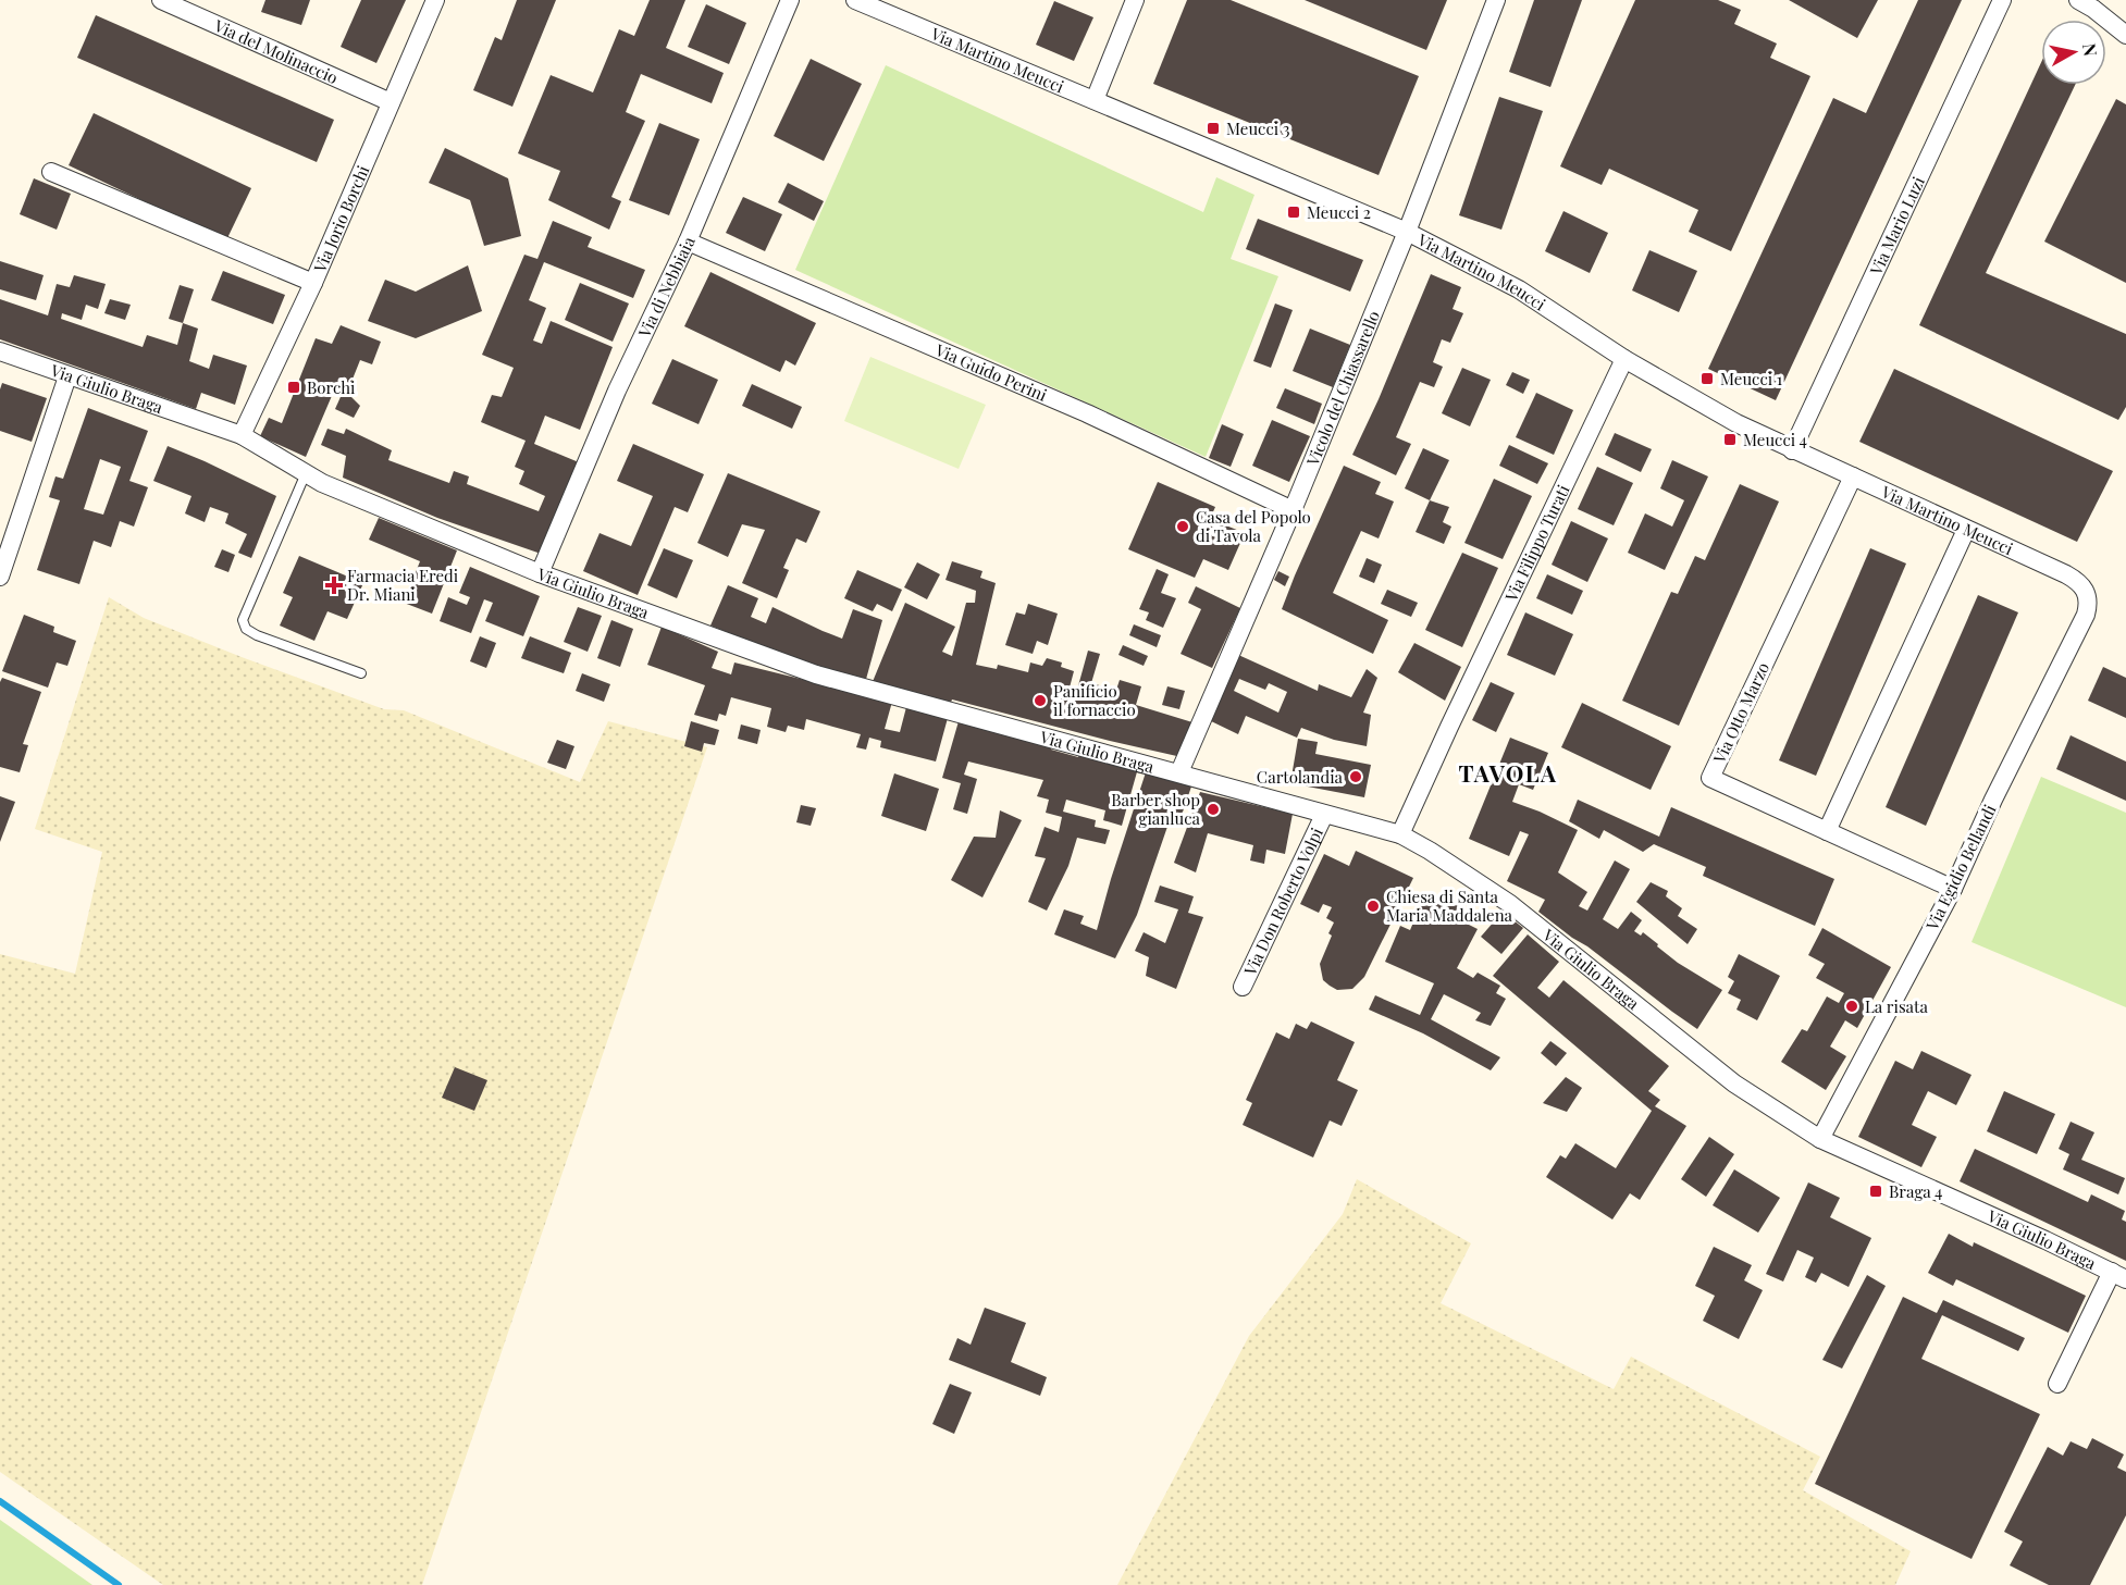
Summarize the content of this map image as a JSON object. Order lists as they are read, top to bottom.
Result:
{
  "streets": {
    "street": [
      "Via del Molinaccio",
      "Via Martino Meucci",
      "Via Jorio Borchi",
      "Via Mario Luzi",
      "Via di Nebbiaia",
      "Via Guido Perini",
      "Vicolo del Chiassarello",
      "Via Giulio Braga",
      "Via Filippo Turati",
      "Via Otto Marzo",
      "Via Egidio Bellandi",
      "Via Don Roberto Volpi"
    ]
  },
  "crossings": [
    ["Via del Molinaccio", "Via Jorio Borchi"],
    ["Via Martino Meucci", "Via Mario Luzi"],
    ["Via Martino Meucci", "Vicolo del Chiassarello"],
    ["Via Martino Meucci", "Via Filippo Turati"],
    ["Via Martino Meucci", "Via Otto Marzo"],
    ["Via Martino Meucci", "Via Egidio Bellandi"],
    ["Via Jorio Borchi", "Via Giulio Braga"],
    ["Via di Nebbiaia", "Via Guido Perini"],
    ["Via di Nebbiaia", "Via Giulio Braga"],
    ["Via Guido Perini", "Vicolo del Chiassarello"],
    ["Vicolo del Chiassarello", "Via Giulio Braga"],
    ["Via Giulio Braga", "Via Filippo Turati"],
    ["Via Giulio Braga", "Via Egidio Bellandi"],
    ["Via Giulio Braga", "Via Don Roberto Volpi"],
    ["Via Otto Marzo", "Via Egidio Bellandi"]
  ],
  "districts": ["TAVOLA"],
  "places": {
    "transit": [
      "Meucci 3",
      "Meucci 2",
      "Meucci 1",
      "Borchi",
      "Meucci 4",
      "Braga 4"
    ],
    "other": [
      "Casa del Popolo di Tavola",
      "Panificio il fornaccio",
      "Cartolandia",
      "Barber shop gianluca",
      "Chiesa di Santa Maria Maddalena",
      "La risata"
    ],
    "health": ["Farmacia Eredi Dr. Miani"]
  },
  "north": "right"
}
